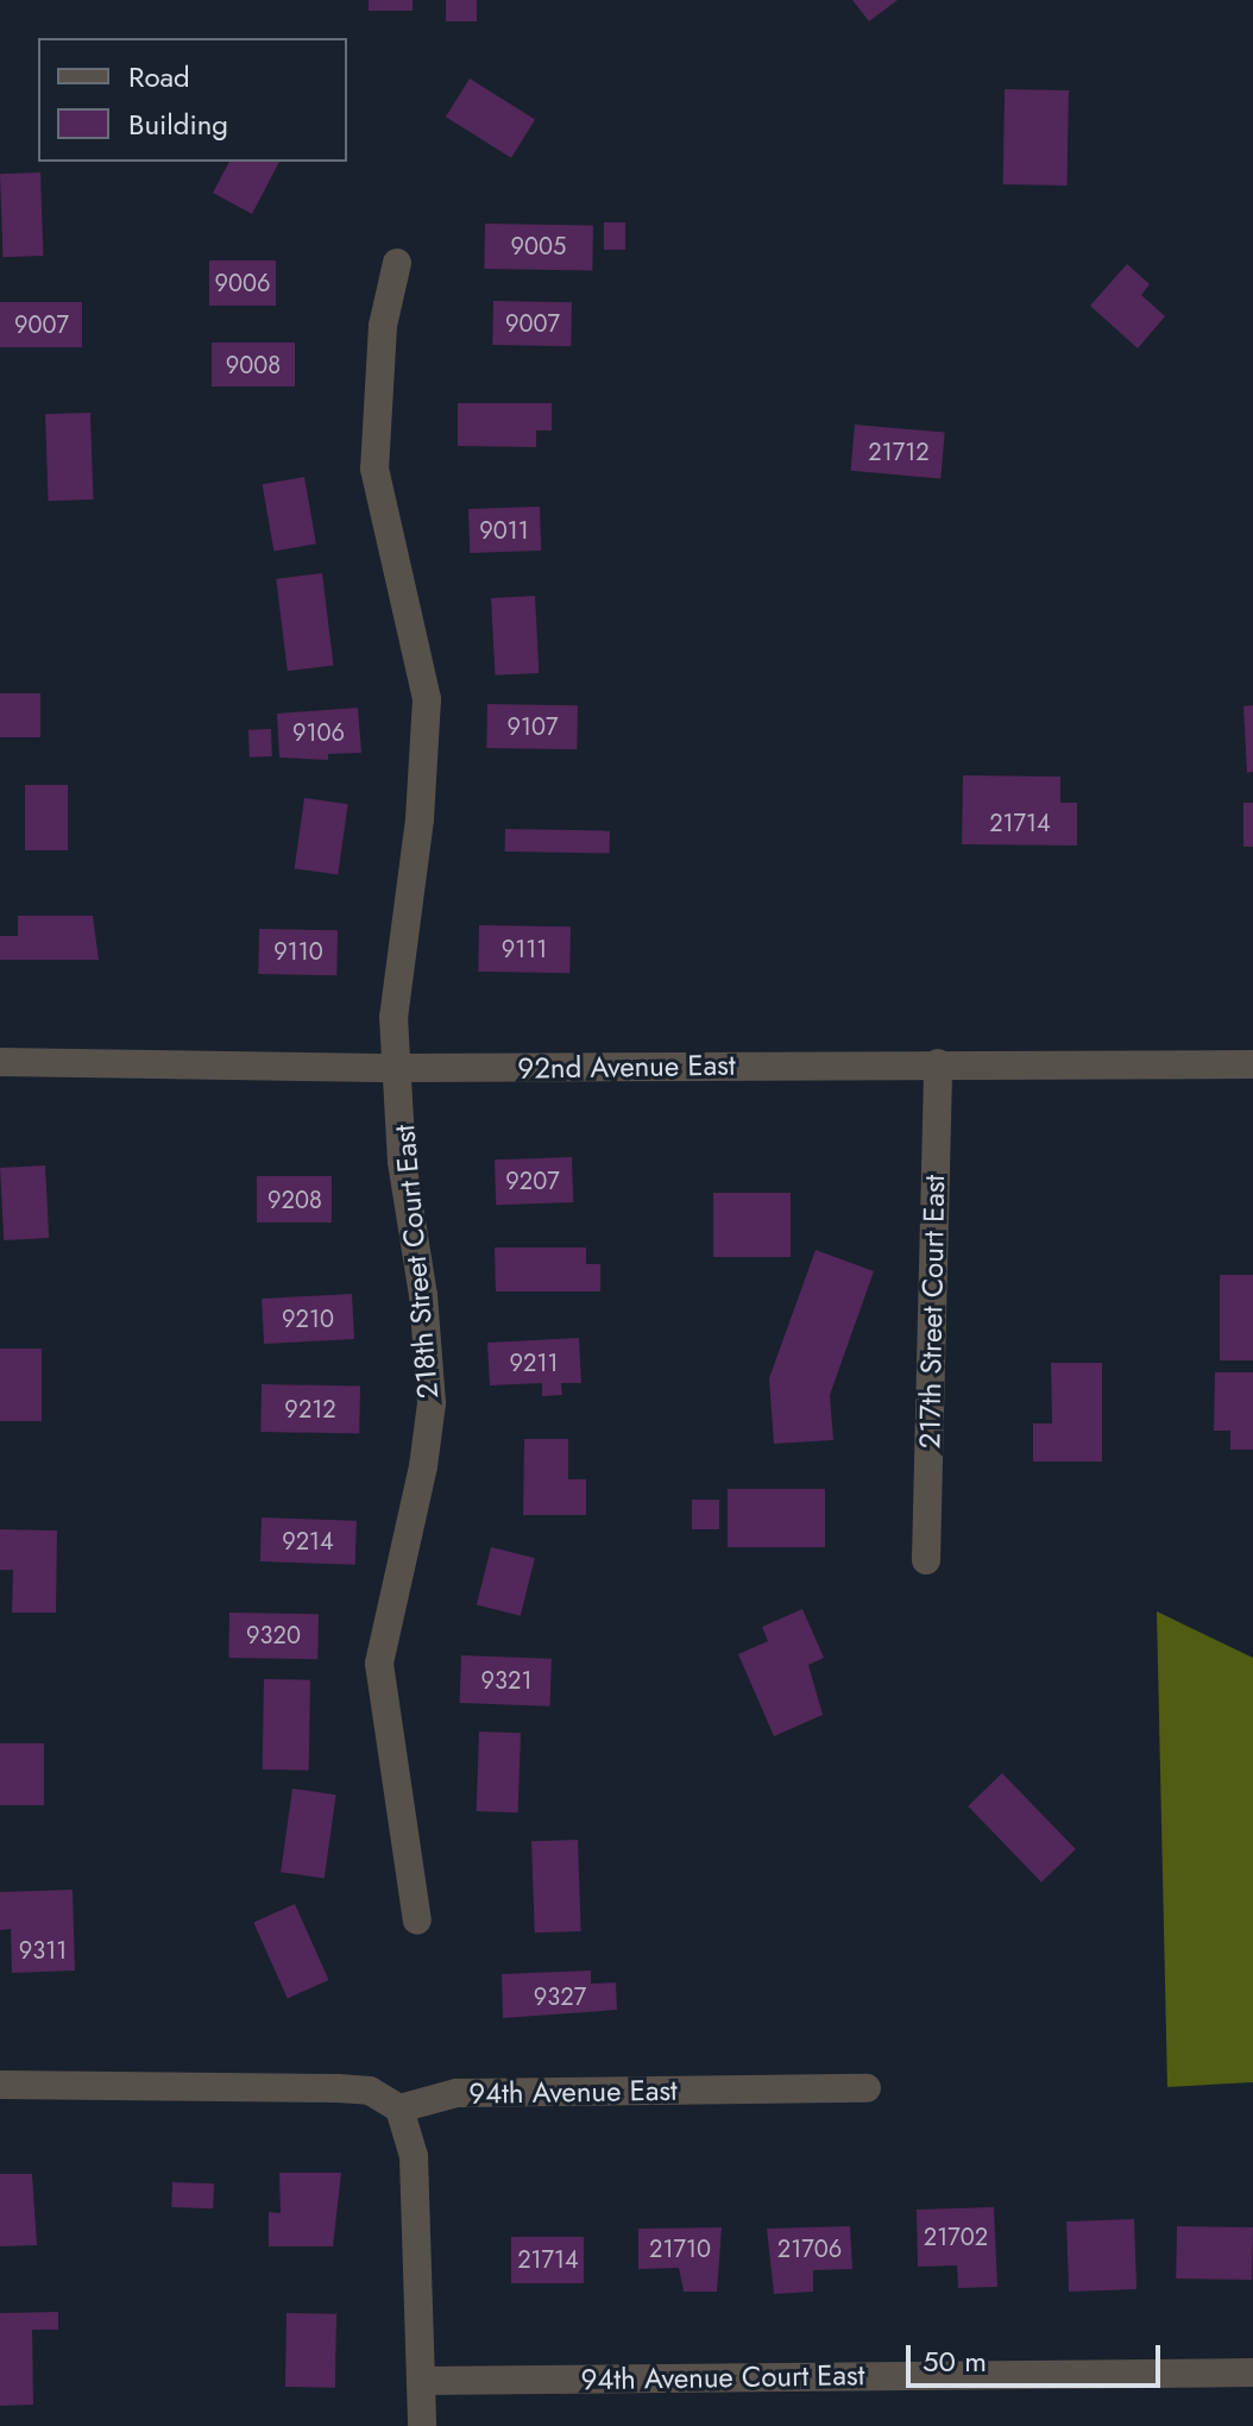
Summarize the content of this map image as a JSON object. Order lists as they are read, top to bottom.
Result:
{
  "streets": {
    "street": [
      "92nd Avenue East",
      "218th Street Court East",
      "217th Street Court East",
      "94th Avenue East",
      "94th Avenue Court East"
    ]
  },
  "crossings": [
    ["92nd Avenue East", "218th Street Court East"],
    ["92nd Avenue East", "217th Street Court East"]
  ],
  "house_numbers": [
    "9005",
    "9006",
    "9007",
    "9007",
    "9008",
    "21712",
    "9011",
    "9107",
    "9106",
    "21714",
    "9111",
    "9110",
    "9207",
    "9208",
    "9210",
    "9211",
    "9212",
    "9214",
    "9320",
    "9321",
    "9311",
    "9327",
    "21702",
    "21710",
    "21706",
    "21714"
  ],
  "legend": ["Road", "Building"],
  "scale_bar": "50 m"
}
